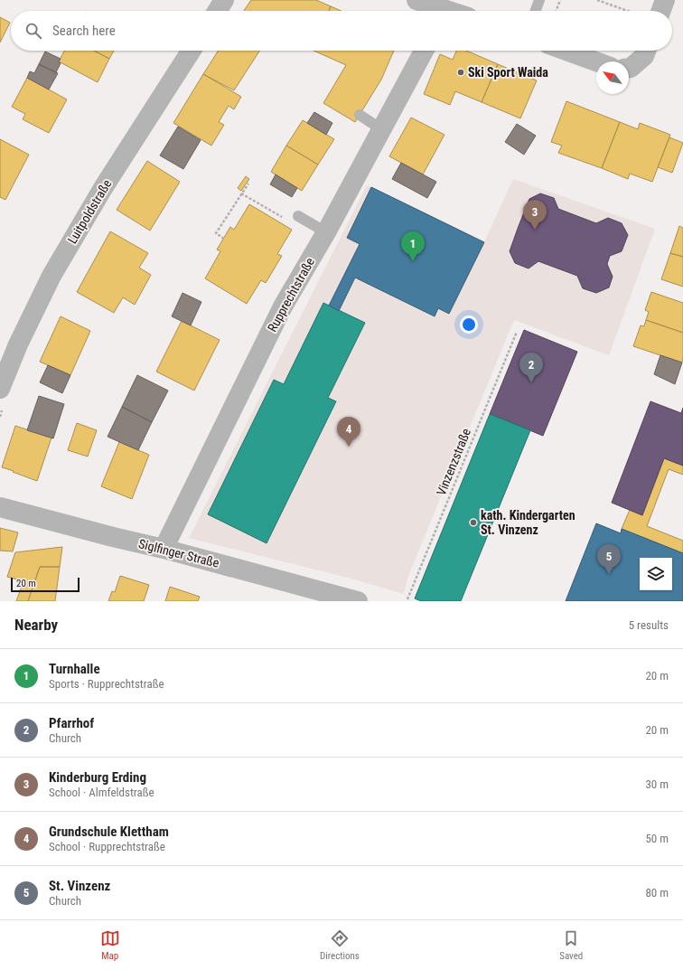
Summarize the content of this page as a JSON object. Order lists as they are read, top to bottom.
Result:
{
  "streets": {
    "street": ["Luitpoldstraße", "Rupprechtstraße", "Siglfinger Straße"],
    "path": ["Vinzenzstraße"]
  },
  "crossings": [
    ["Rupprechtstraße", "Siglfinger Straße"]
  ],
  "places": ["Ski Sport Waida", "kath. Kindergarten St. Vinzenz"],
  "scale_bar": "20 m",
  "north": "top left",
  "page": {
    "search": "Search here",
    "pins": [
      "3",
      "1",
      "2",
      "4",
      "5"
    ],
    "scale": "20 m",
    "heading": ["Nearby", "5 results"],
    "list": [
      {
        "mark": "1",
        "name": "Turnhalle",
        "note": "Sports · Rupprechtstraße",
        "value": "20 m"
      },
      {
        "mark": "2",
        "name": "Pfarrhof",
        "note": "Church",
        "value": "20 m"
      },
      {
        "mark": "3",
        "name": "Kinderburg Erding",
        "note": "School · Almfeldstraße",
        "value": "30 m"
      },
      {
        "mark": "4",
        "name": "Grundschule Klettham",
        "note": "School · Rupprechtstraße",
        "value": "50 m"
      },
      {
        "mark": "5",
        "name": "St. Vinzenz",
        "note": "Church",
        "value": "80 m"
      }
    ],
    "nav": ["Map", "Directions", "Saved"]
  }
}
